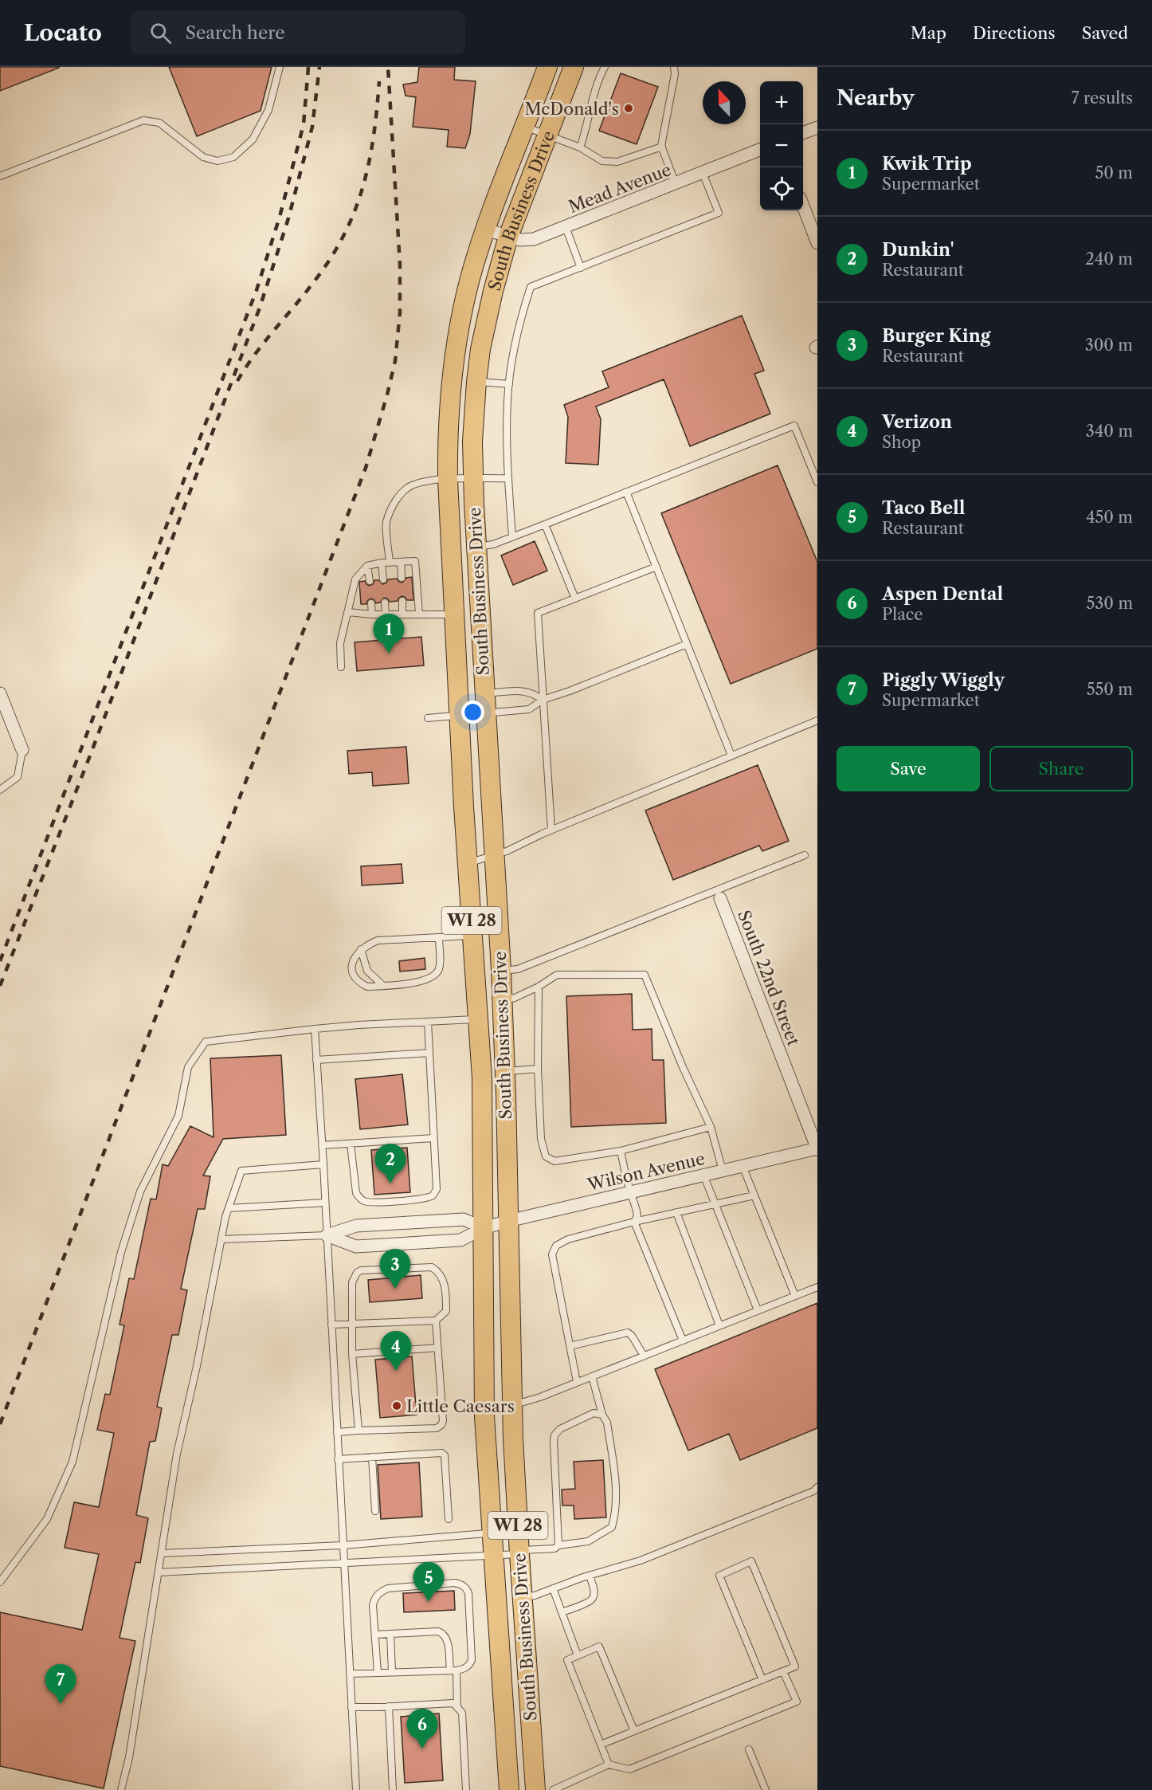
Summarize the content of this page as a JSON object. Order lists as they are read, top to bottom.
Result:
{
  "streets": {
    "main road": ["South Business Drive", "WI 28"],
    "street": ["Mead Avenue", "South 22nd Street", "Wilson Avenue"]
  },
  "crossings": [
    ["Mead Avenue", "South Business Drive"],
    ["South Business Drive", "Wilson Avenue"],
    ["South 22nd Street", "Wilson Avenue"]
  ],
  "places": ["McDonald's", "Little Caesars"],
  "north": "top",
  "page": {
    "header": "Locato",
    "search": "Search here",
    "nav": ["Map", "Directions", "Saved"],
    "heading": ["Nearby", "7 results"],
    "map_buttons": ["+", "−"],
    "list": [
      {
        "mark": "1",
        "name": "Kwik Trip",
        "note": "Supermarket",
        "value": "50 m"
      },
      {
        "mark": "2",
        "name": "Dunkin'",
        "note": "Restaurant",
        "value": "240 m"
      },
      {
        "mark": "3",
        "name": "Burger King",
        "note": "Restaurant",
        "value": "300 m"
      },
      {
        "mark": "4",
        "name": "Verizon",
        "note": "Shop",
        "value": "340 m"
      },
      {
        "mark": "5",
        "name": "Taco Bell",
        "note": "Restaurant",
        "value": "450 m"
      },
      {
        "mark": "6",
        "name": "Aspen Dental",
        "note": "Place",
        "value": "530 m"
      },
      {
        "mark": "7",
        "name": "Piggly Wiggly",
        "note": "Supermarket",
        "value": "550 m"
      }
    ],
    "pins": [
      "1",
      "2",
      "3",
      "4",
      "5",
      "7",
      "6"
    ],
    "buttons": ["Save", "Share"]
  }
}
